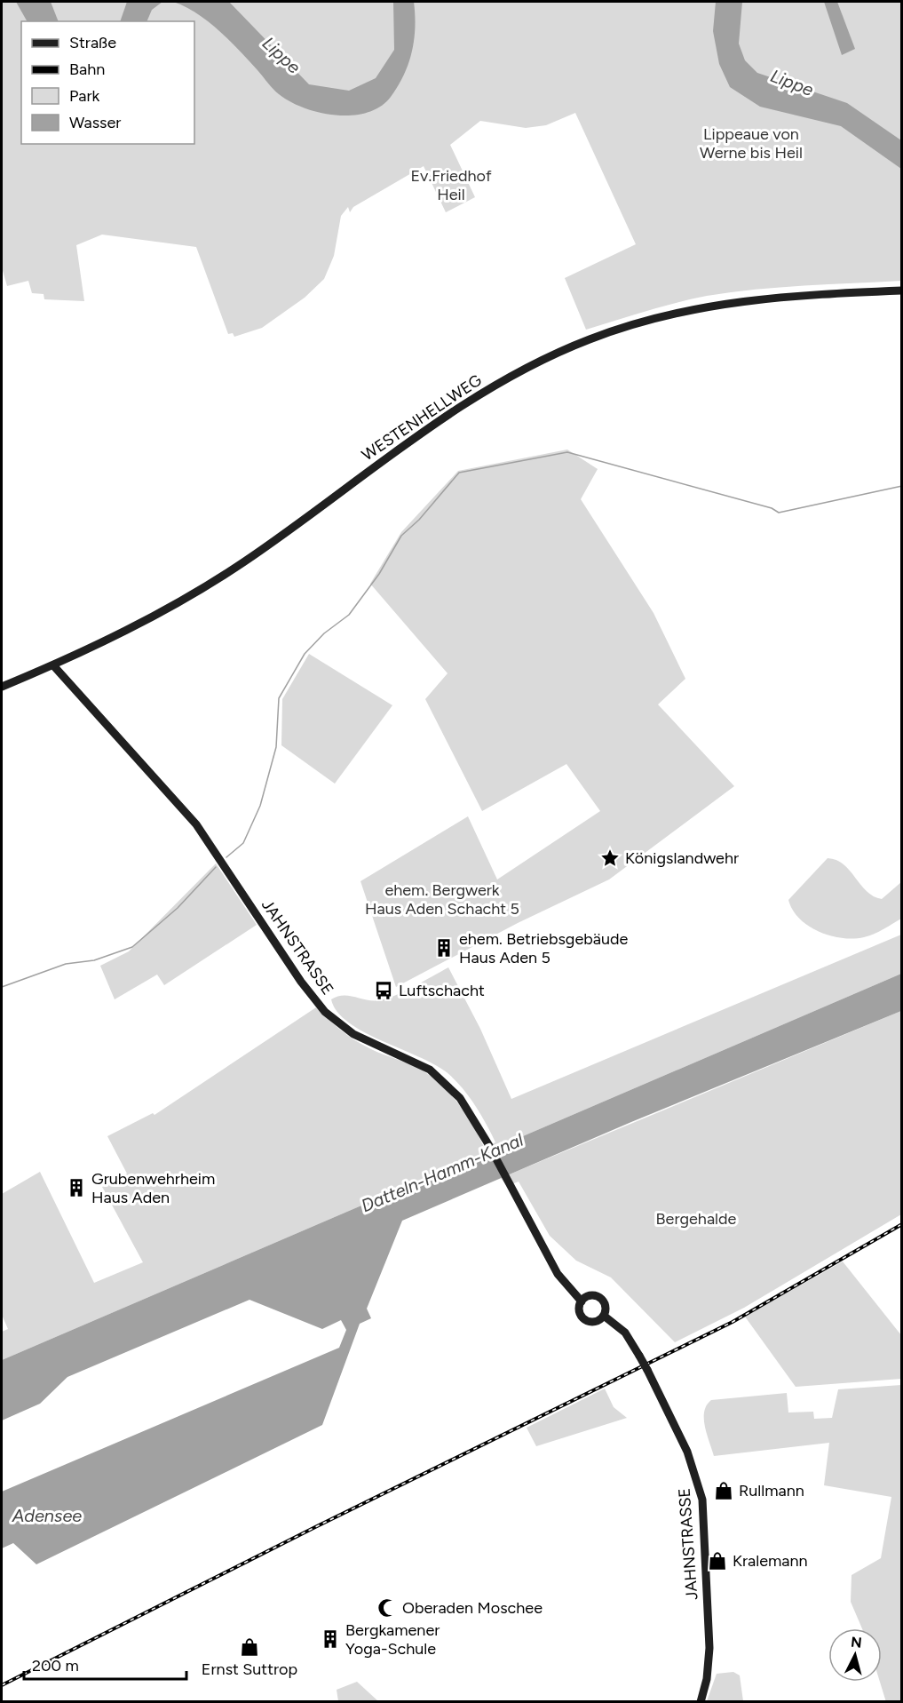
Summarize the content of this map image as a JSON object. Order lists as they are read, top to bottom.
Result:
{
  "streets": {
    "main road": ["WESTENHELLWEG", "JAHNSTRASSE"]
  },
  "crossings": [
    ["WESTENHELLWEG", "JAHNSTRASSE"]
  ],
  "water": ["Lippe", "Datteln-Hamm-Kanal", "Adensee"],
  "parks": [
    "Lippeaue von Werne bis Heil",
    "Ev.Friedhof Heil",
    "ehem. Bergwerk Haus Aden Schacht 5",
    "Bergehalde"
  ],
  "places": {
    "place": ["Königslandwehr"],
    "building": ["ehem. Betriebsgebäude Haus Aden 5", "Grubenwehrheim Haus Aden", "Bergkamener Yoga-Schule"],
    "bus stop": ["Luftschacht"],
    "shop": ["Rullmann", "Kralemann", "Ernst Suttrop"],
    "mosque": ["Oberaden Moschee"]
  },
  "legend": [
    "Straße",
    "Bahn",
    "Park",
    "Wasser"
  ],
  "scale_bar": "200 m",
  "north": "top"
}
